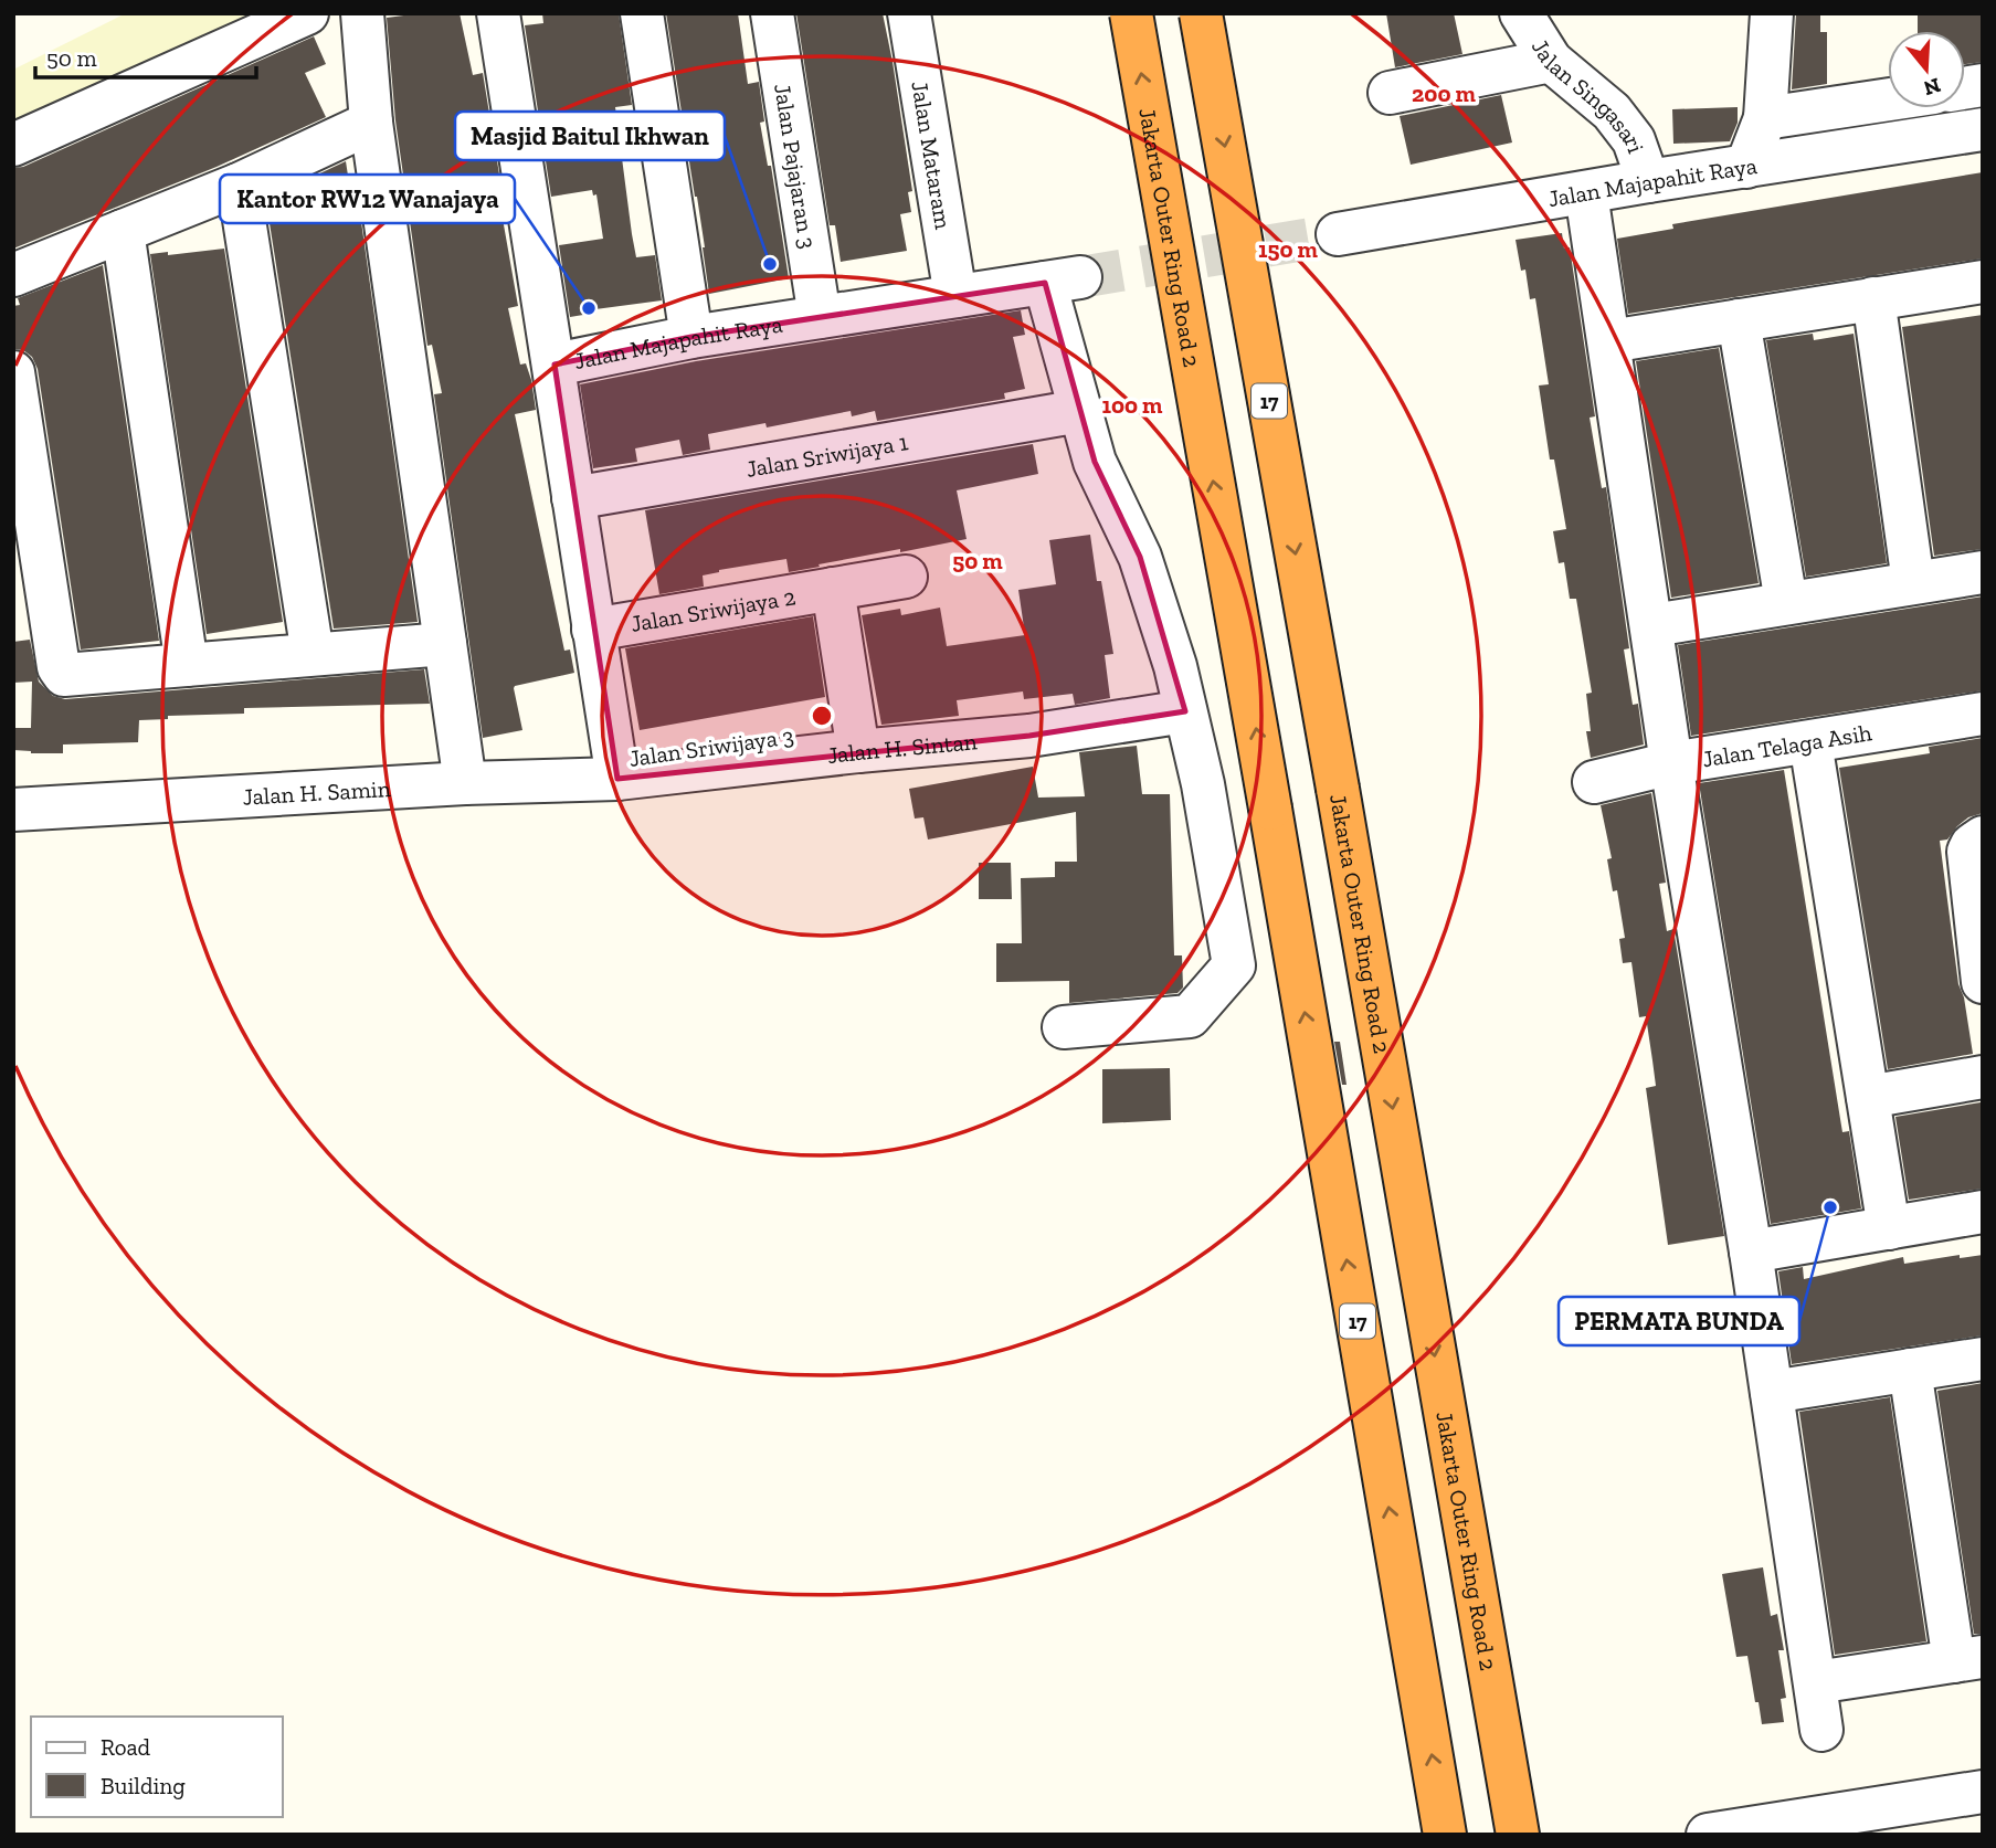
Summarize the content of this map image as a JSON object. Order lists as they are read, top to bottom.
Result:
{
  "streets": {
    "highway": ["Jakarta Outer Ring Road 2", "17"],
    "street": [
      "Jalan Singasari",
      "Jalan Mataram",
      "Jalan Pajajaran 3",
      "Jalan Majapahit Raya",
      "Jalan Sriwijaya 1",
      "Jalan Sriwijaya 2",
      "Jalan Telaga Asih",
      "Jalan Sriwijaya 3",
      "Jalan H. Sintan",
      "Jalan H. Samin"
    ]
  },
  "crossings": [
    ["Jalan Singasari", "Jalan Majapahit Raya"],
    ["Jalan Mataram", "Jalan Majapahit Raya"],
    ["Jalan Pajajaran 3", "Jalan Majapahit Raya"],
    ["Jalan Majapahit Raya", "Jalan Sriwijaya 1"],
    ["Jalan Majapahit Raya", "Jalan Sriwijaya 2"],
    ["Jalan Majapahit Raya", "Jalan Sriwijaya 3"],
    ["Jalan Majapahit Raya", "Jalan H. Samin"],
    ["Jalan Sriwijaya 3", "Jalan H. Sintan"],
    ["Jalan Sriwijaya 3", "Jalan H. Samin"]
  ],
  "places": ["Masjid Baitul Ikhwan", "Kantor RW12 Wanajaya", "PERMATA BUNDA"],
  "legend": ["Road", "Building"],
  "scale_bar": "50 m",
  "north": "bottom",
  "rings": [
    "200 m",
    "150 m",
    "100 m",
    "50 m"
  ]
}
